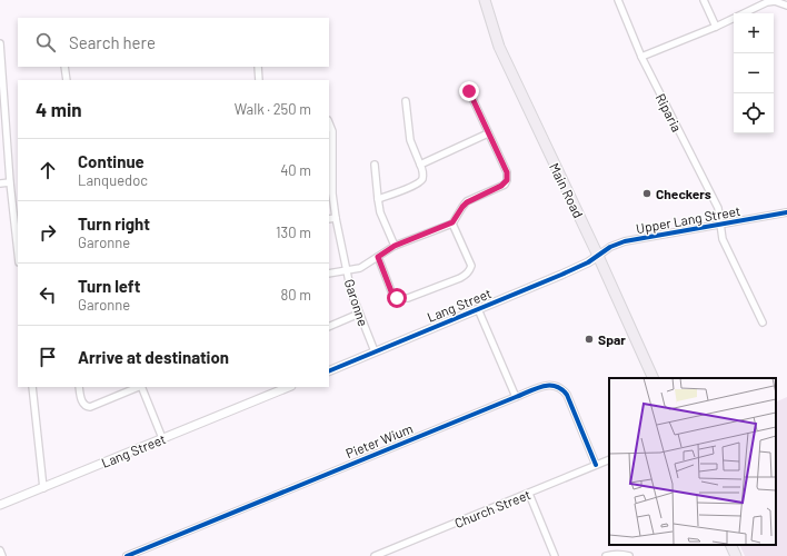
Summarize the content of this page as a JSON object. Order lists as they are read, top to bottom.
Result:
{
  "streets": {
    "main road": ["Main Road"],
    "street": [
      "Riparia",
      "Upper Lang Street",
      "Garonne",
      "Lang Street",
      "Pieter Wium",
      "Church Street"
    ]
  },
  "crossings": [
    ["Riparia", "Upper Lang Street"],
    ["Main Road", "Upper Lang Street"],
    ["Main Road", "Lang Street"],
    ["Upper Lang Street", "Lang Street"],
    ["Garonne", "Lang Street"],
    ["Pieter Wium", "Church Street"]
  ],
  "places": ["Checkers", "Spar"],
  "page": {
    "map_buttons": ["+", "−"],
    "search": "Search here",
    "heading": ["4 min", "Walk · 250 m"],
    "list": [
      ["Continue", "Lanquedoc", "40 m"],
      ["Turn right", "Garonne", "130 m"],
      ["Turn left", "Garonne", "80 m"],
      "Arrive at destination"
    ]
  }
}
